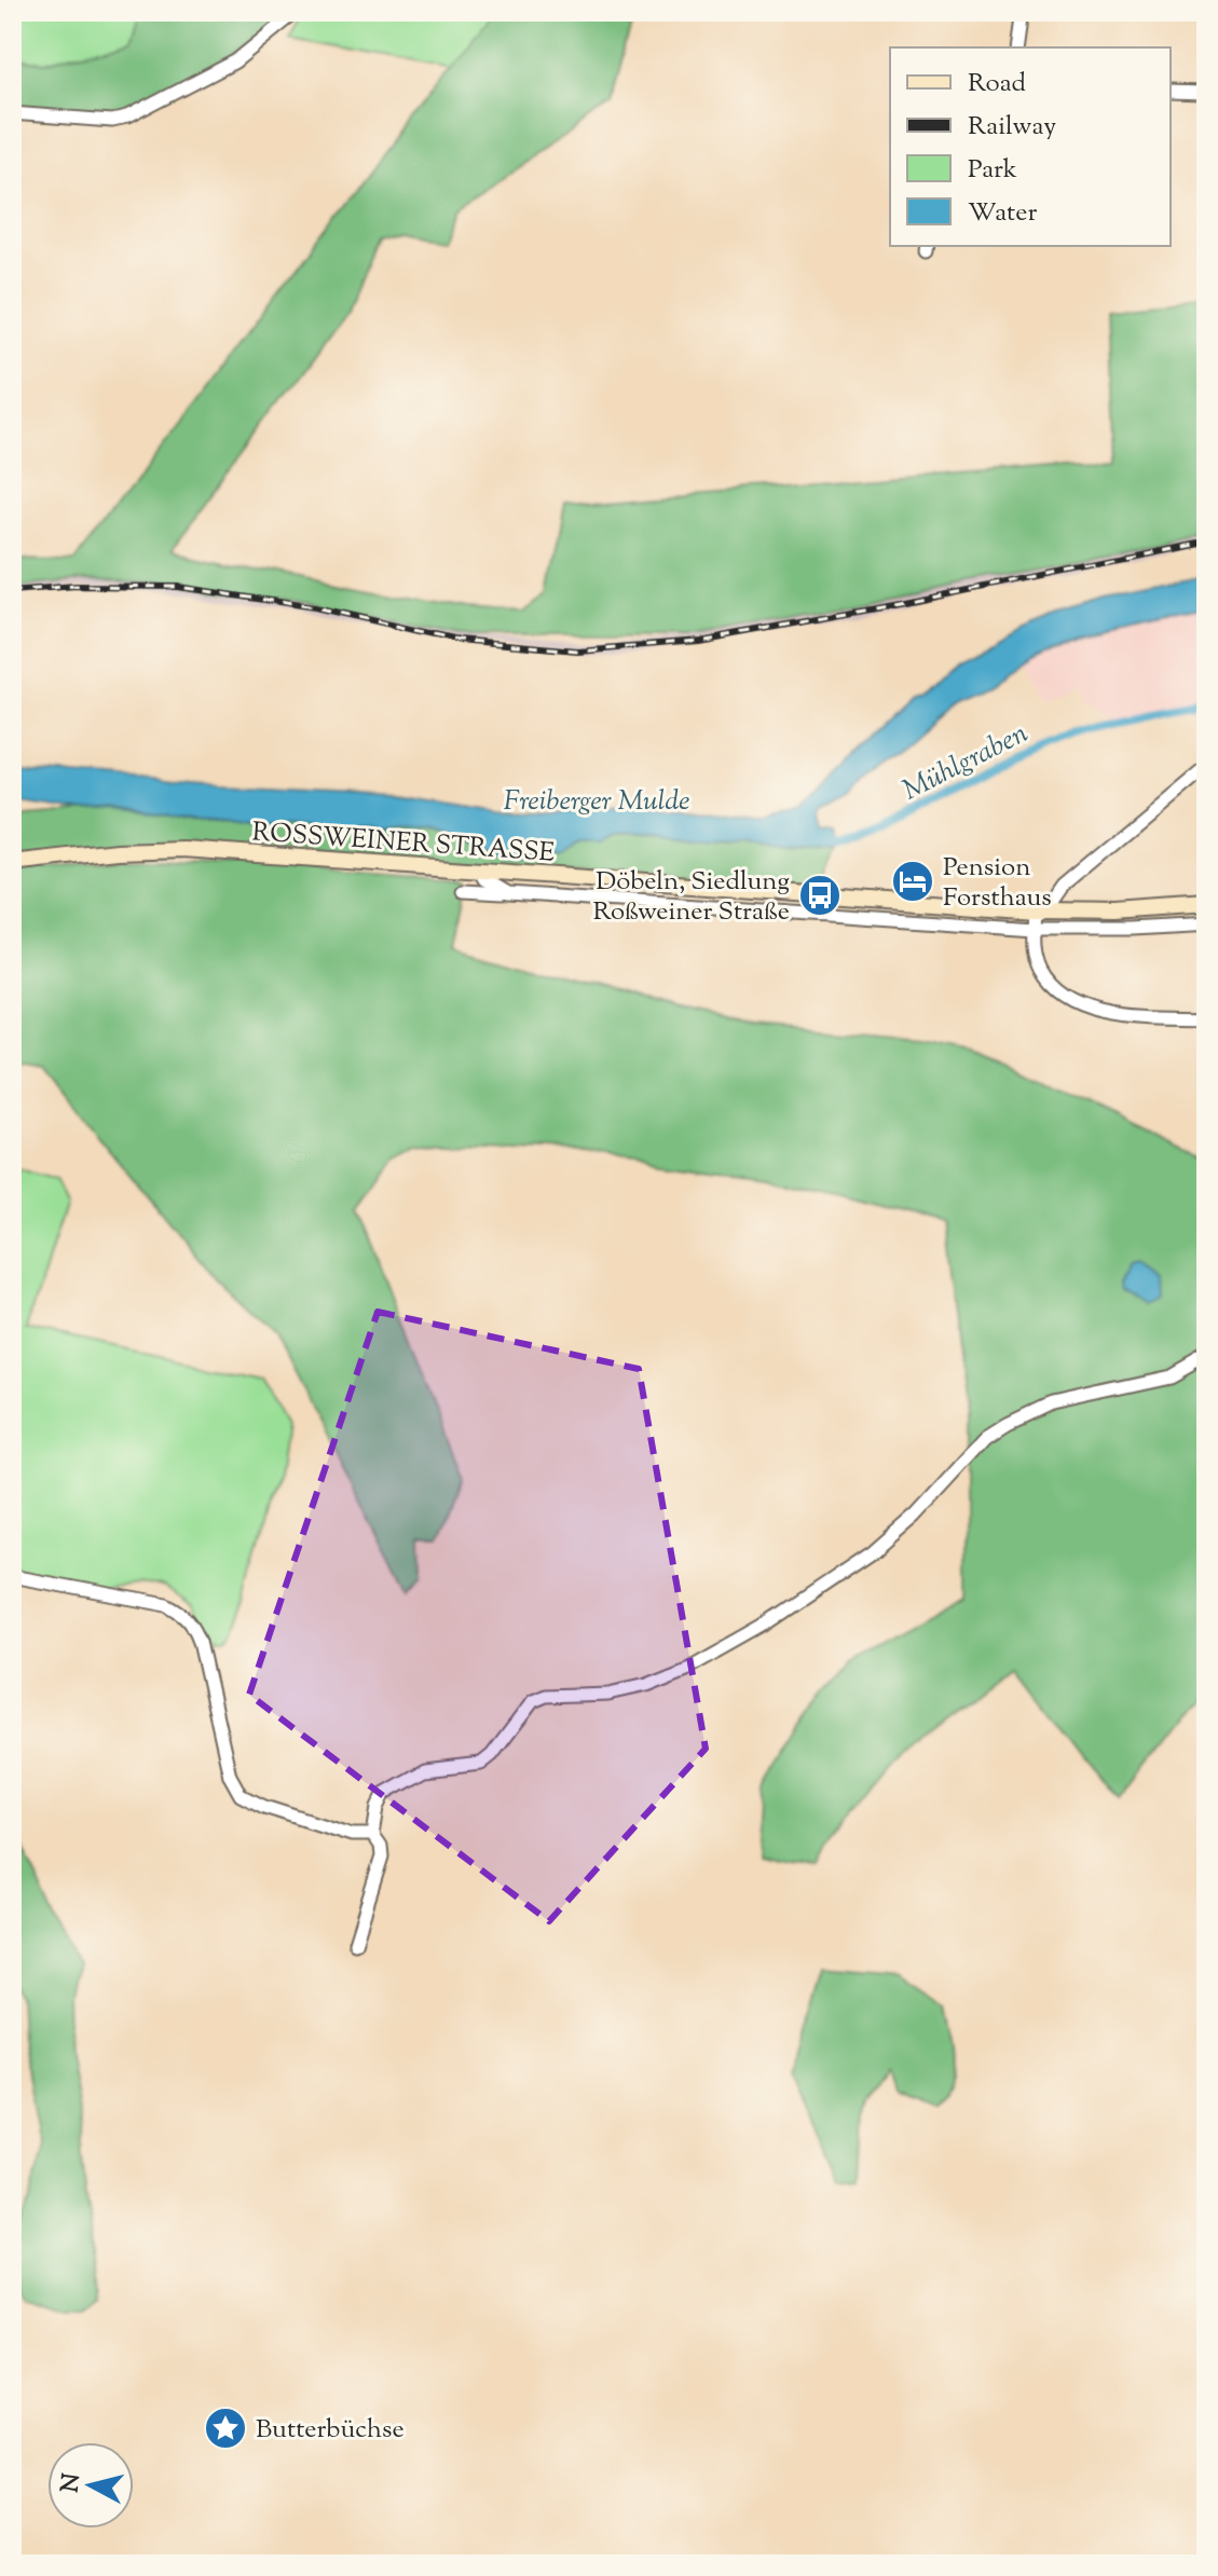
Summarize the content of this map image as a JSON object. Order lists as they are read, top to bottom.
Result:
{
  "streets": {
    "main road": ["ROSSWEINER STRASSE"]
  },
  "water": ["Mühlgraben", "Freiberger Mulde"],
  "places": {
    "hotel": ["Pension Forsthaus"],
    "bus stop": ["Döbeln, Siedlung Roßweiner Straße"],
    "place": ["Butterbüchse"]
  },
  "legend": [
    "Road",
    "Railway",
    "Park",
    "Water"
  ],
  "north": "left"
}
